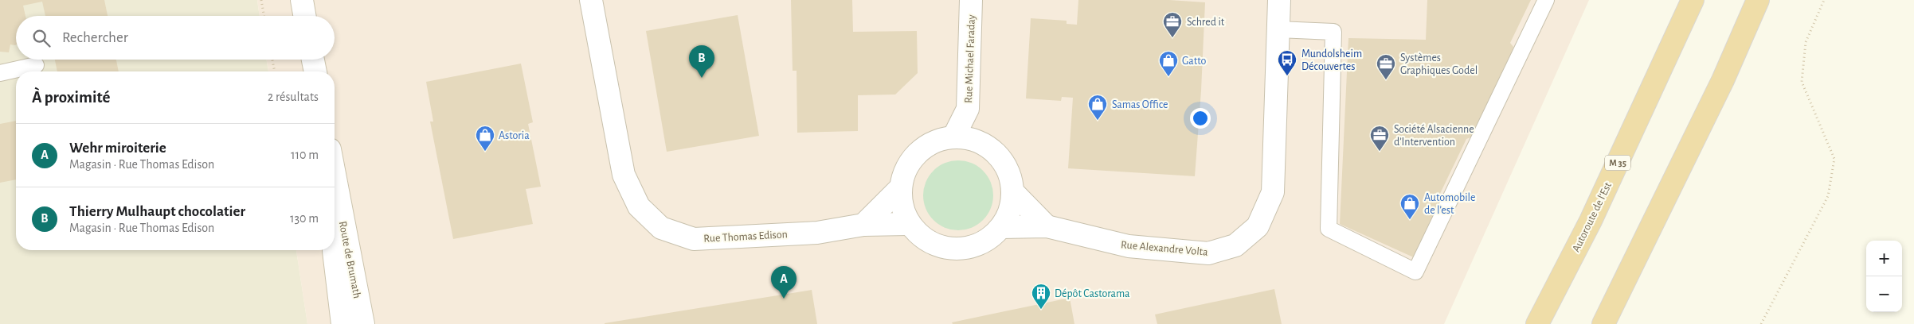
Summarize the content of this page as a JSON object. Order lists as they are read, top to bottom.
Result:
{
  "streets": {
    "highway": ["M 35", "Autoroute de l’Est"],
    "street": [
      "Rue Michael Faraday",
      "Rue Thomas Edison",
      "Rue Alexandre Volta",
      "Route de Brumath"
    ]
  },
  "crossings": [
    ["Rue Michael Faraday", "Rue Thomas Edison"],
    ["Rue Michael Faraday", "Rue Alexandre Volta"],
    ["Rue Thomas Edison", "Rue Alexandre Volta"]
  ],
  "places": {
    "office": ["Schred it", "Systèmes Graphiques Godel", "Société Alsacienne d’Intervention"],
    "bus stop": ["Mundolsheim Découvertes"],
    "shop": [
      "Gatto",
      "Samas Office",
      "Astoria",
      "Automobile de l’est"
    ],
    "building": ["Dépôt Castorama"]
  },
  "page": {
    "search": "Rechercher",
    "pins": ["B", "A"],
    "heading": ["À proximité", "2 résultats"],
    "list": [
      {
        "mark": "A",
        "name": "Wehr miroiterie",
        "note": "Magasin · Rue Thomas Edison",
        "value": "110 m"
      },
      {
        "mark": "B",
        "name": "Thierry Mulhaupt chocolatier",
        "note": "Magasin · Rue Thomas Edison",
        "value": "130 m"
      }
    ],
    "map_buttons": ["+", "−"]
  }
}
